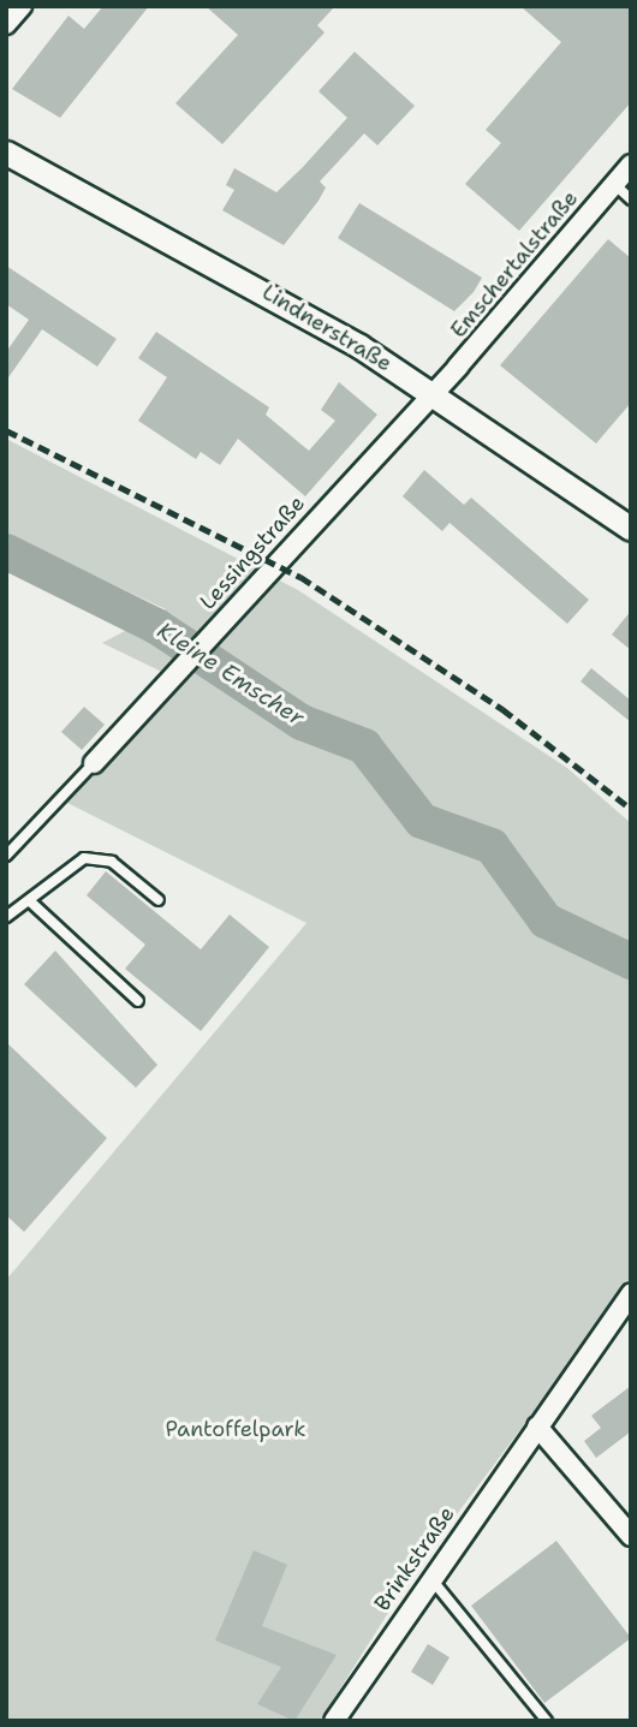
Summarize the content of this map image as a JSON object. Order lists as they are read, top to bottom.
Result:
{
  "streets": {
    "street": [
      "Emschertalstraße",
      "Lindnerstraße",
      "Lessingstraße",
      "Brinkstraße"
    ]
  },
  "crossings": [
    ["Emschertalstraße", "Lindnerstraße"],
    ["Emschertalstraße", "Lessingstraße"],
    ["Lindnerstraße", "Lessingstraße"]
  ],
  "water": ["Kleine Emscher"],
  "parks": ["Pantoffelpark"]
}
